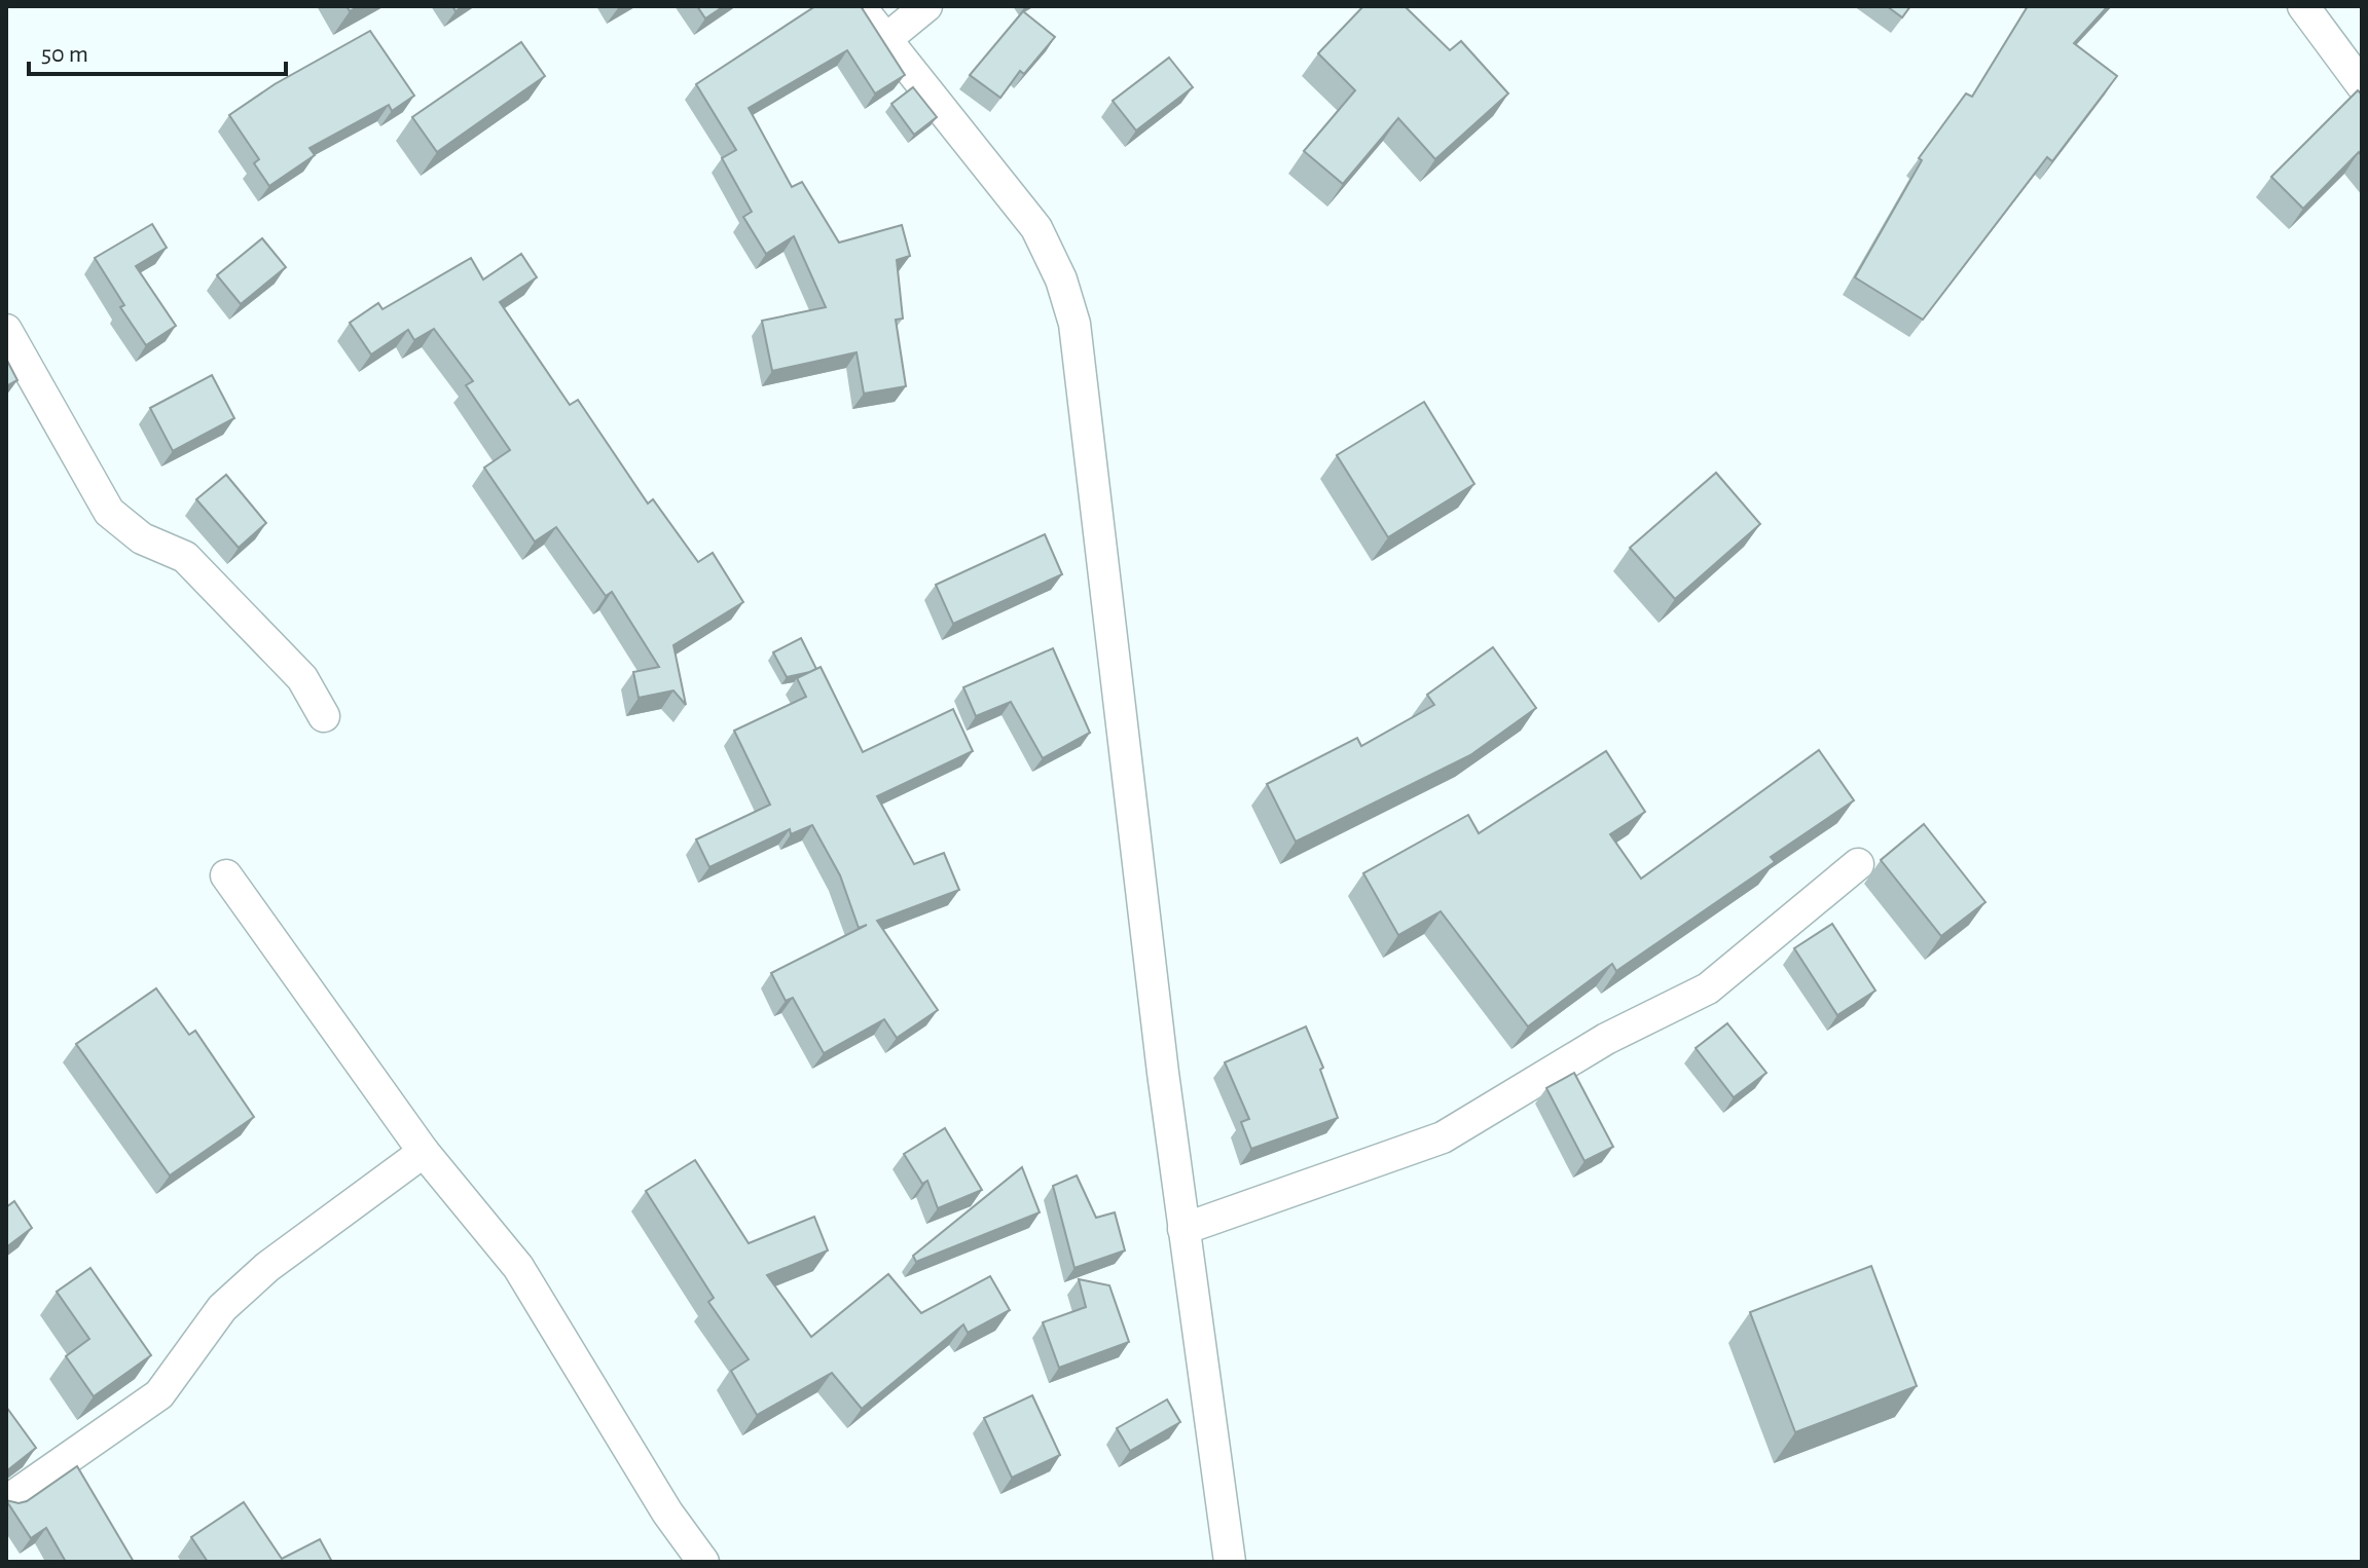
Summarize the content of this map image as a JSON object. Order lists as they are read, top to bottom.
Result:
{
  "scale_bar": "50 m"
}
